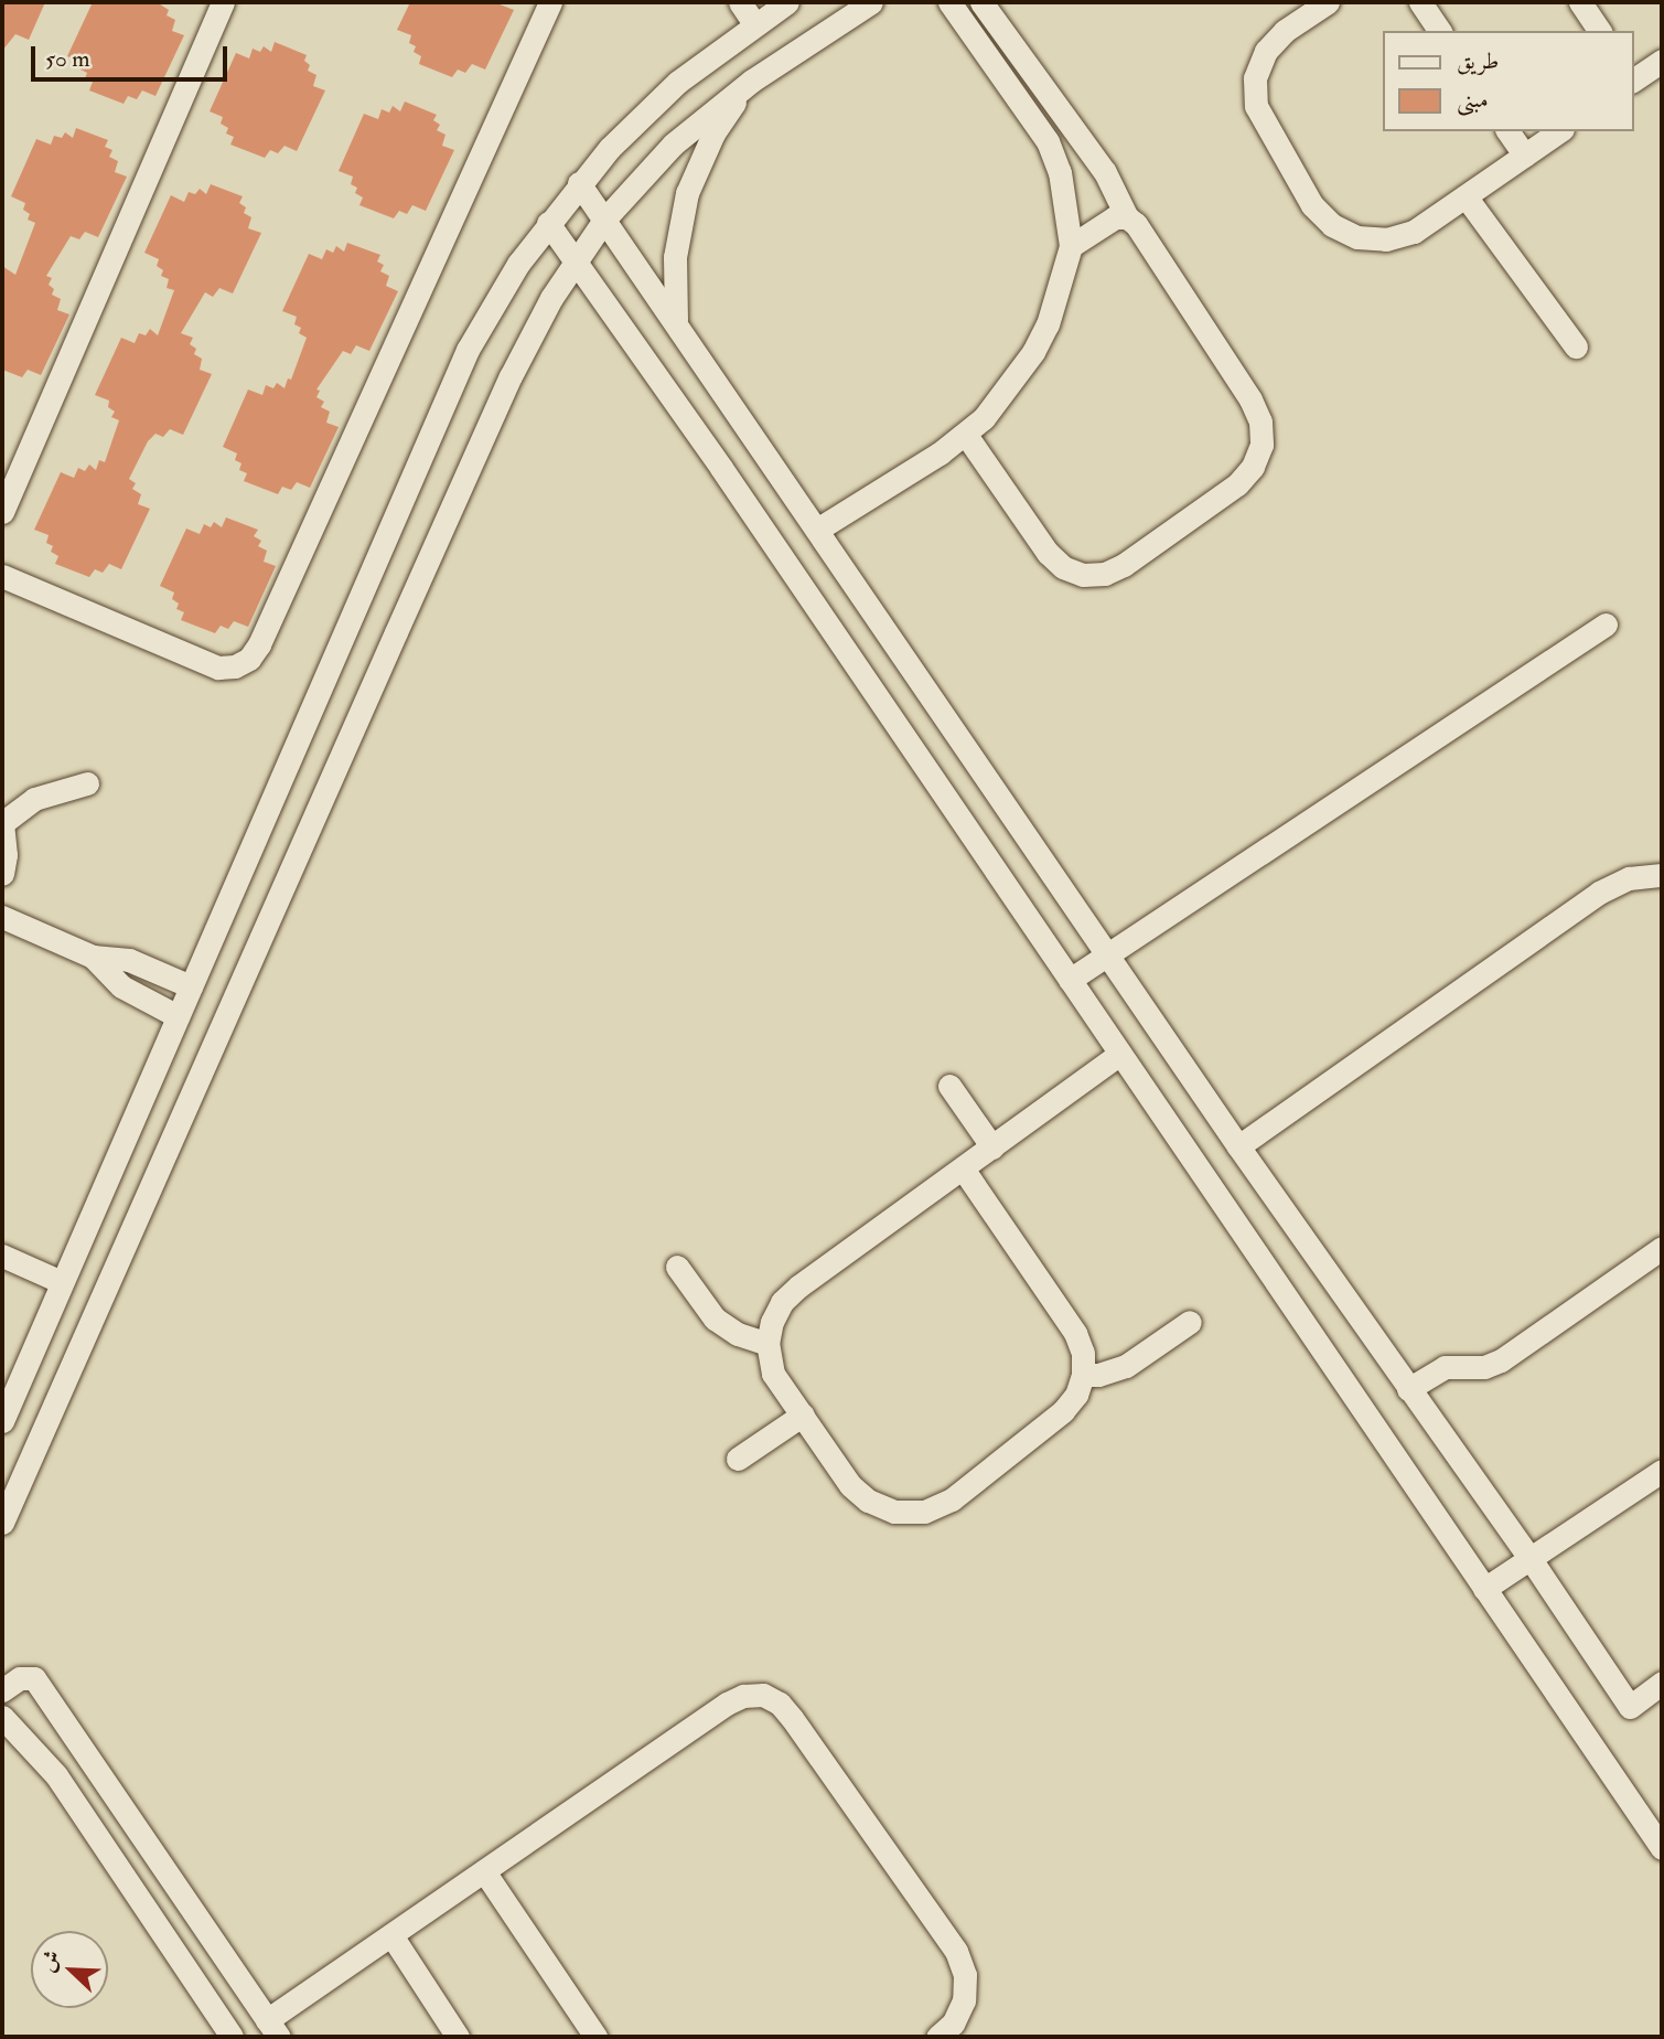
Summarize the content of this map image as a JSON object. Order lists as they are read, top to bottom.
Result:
{
  "legend": ["طريق", "مبنى"],
  "scale_bar": "50 m",
  "north": "top left"
}
